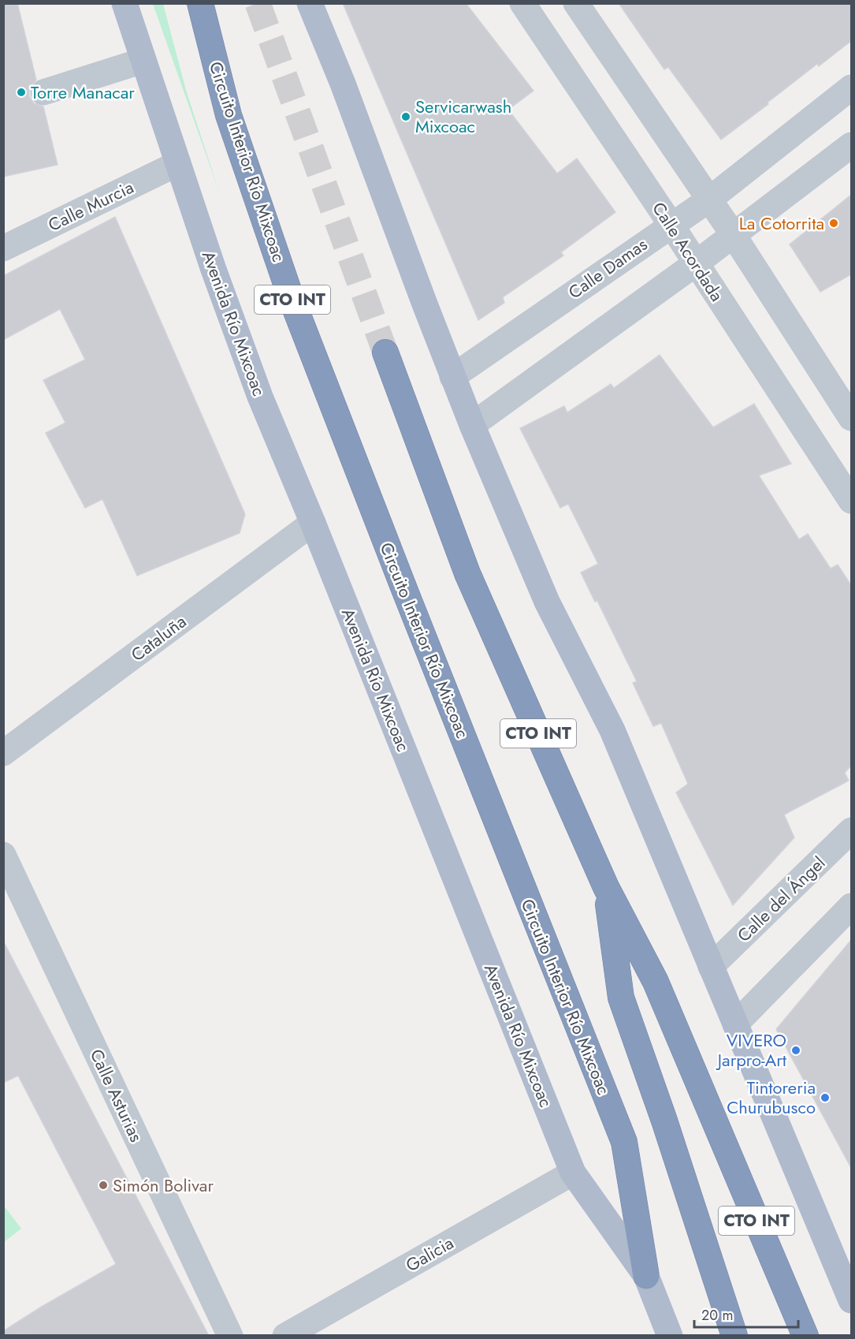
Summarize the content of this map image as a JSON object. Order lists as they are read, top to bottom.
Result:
{
  "streets": {
    "highway": ["Circuito Interior Río Mixcoac", "CTO INT"],
    "main road": ["Avenida Río Mixcoac"],
    "street": [
      "Calle Murcia",
      "Calle Acordada",
      "Calle Damas",
      "Cataluña",
      "Calle del Ángel",
      "Calle Asturias",
      "Galicia"
    ]
  },
  "crossings": [
    ["Circuito Interior Río Mixcoac", "Avenida Río Mixcoac"],
    ["Calle Murcia", "Avenida Río Mixcoac"],
    ["Calle Acordada", "Calle Damas"],
    ["Calle Damas", "CTO INT"],
    ["CTO INT", "Calle del Ángel"],
    ["Avenida Río Mixcoac", "Cataluña"],
    ["Avenida Río Mixcoac", "Galicia"]
  ],
  "places": [
    "Torre Manacar",
    "Servicarwash Mixcoac",
    "La Cotorrita",
    "VIVERO Jarpro-Art",
    "Tintoreria Churubusco",
    "Simón Bolivar"
  ],
  "scale_bar": "20 m"
}
